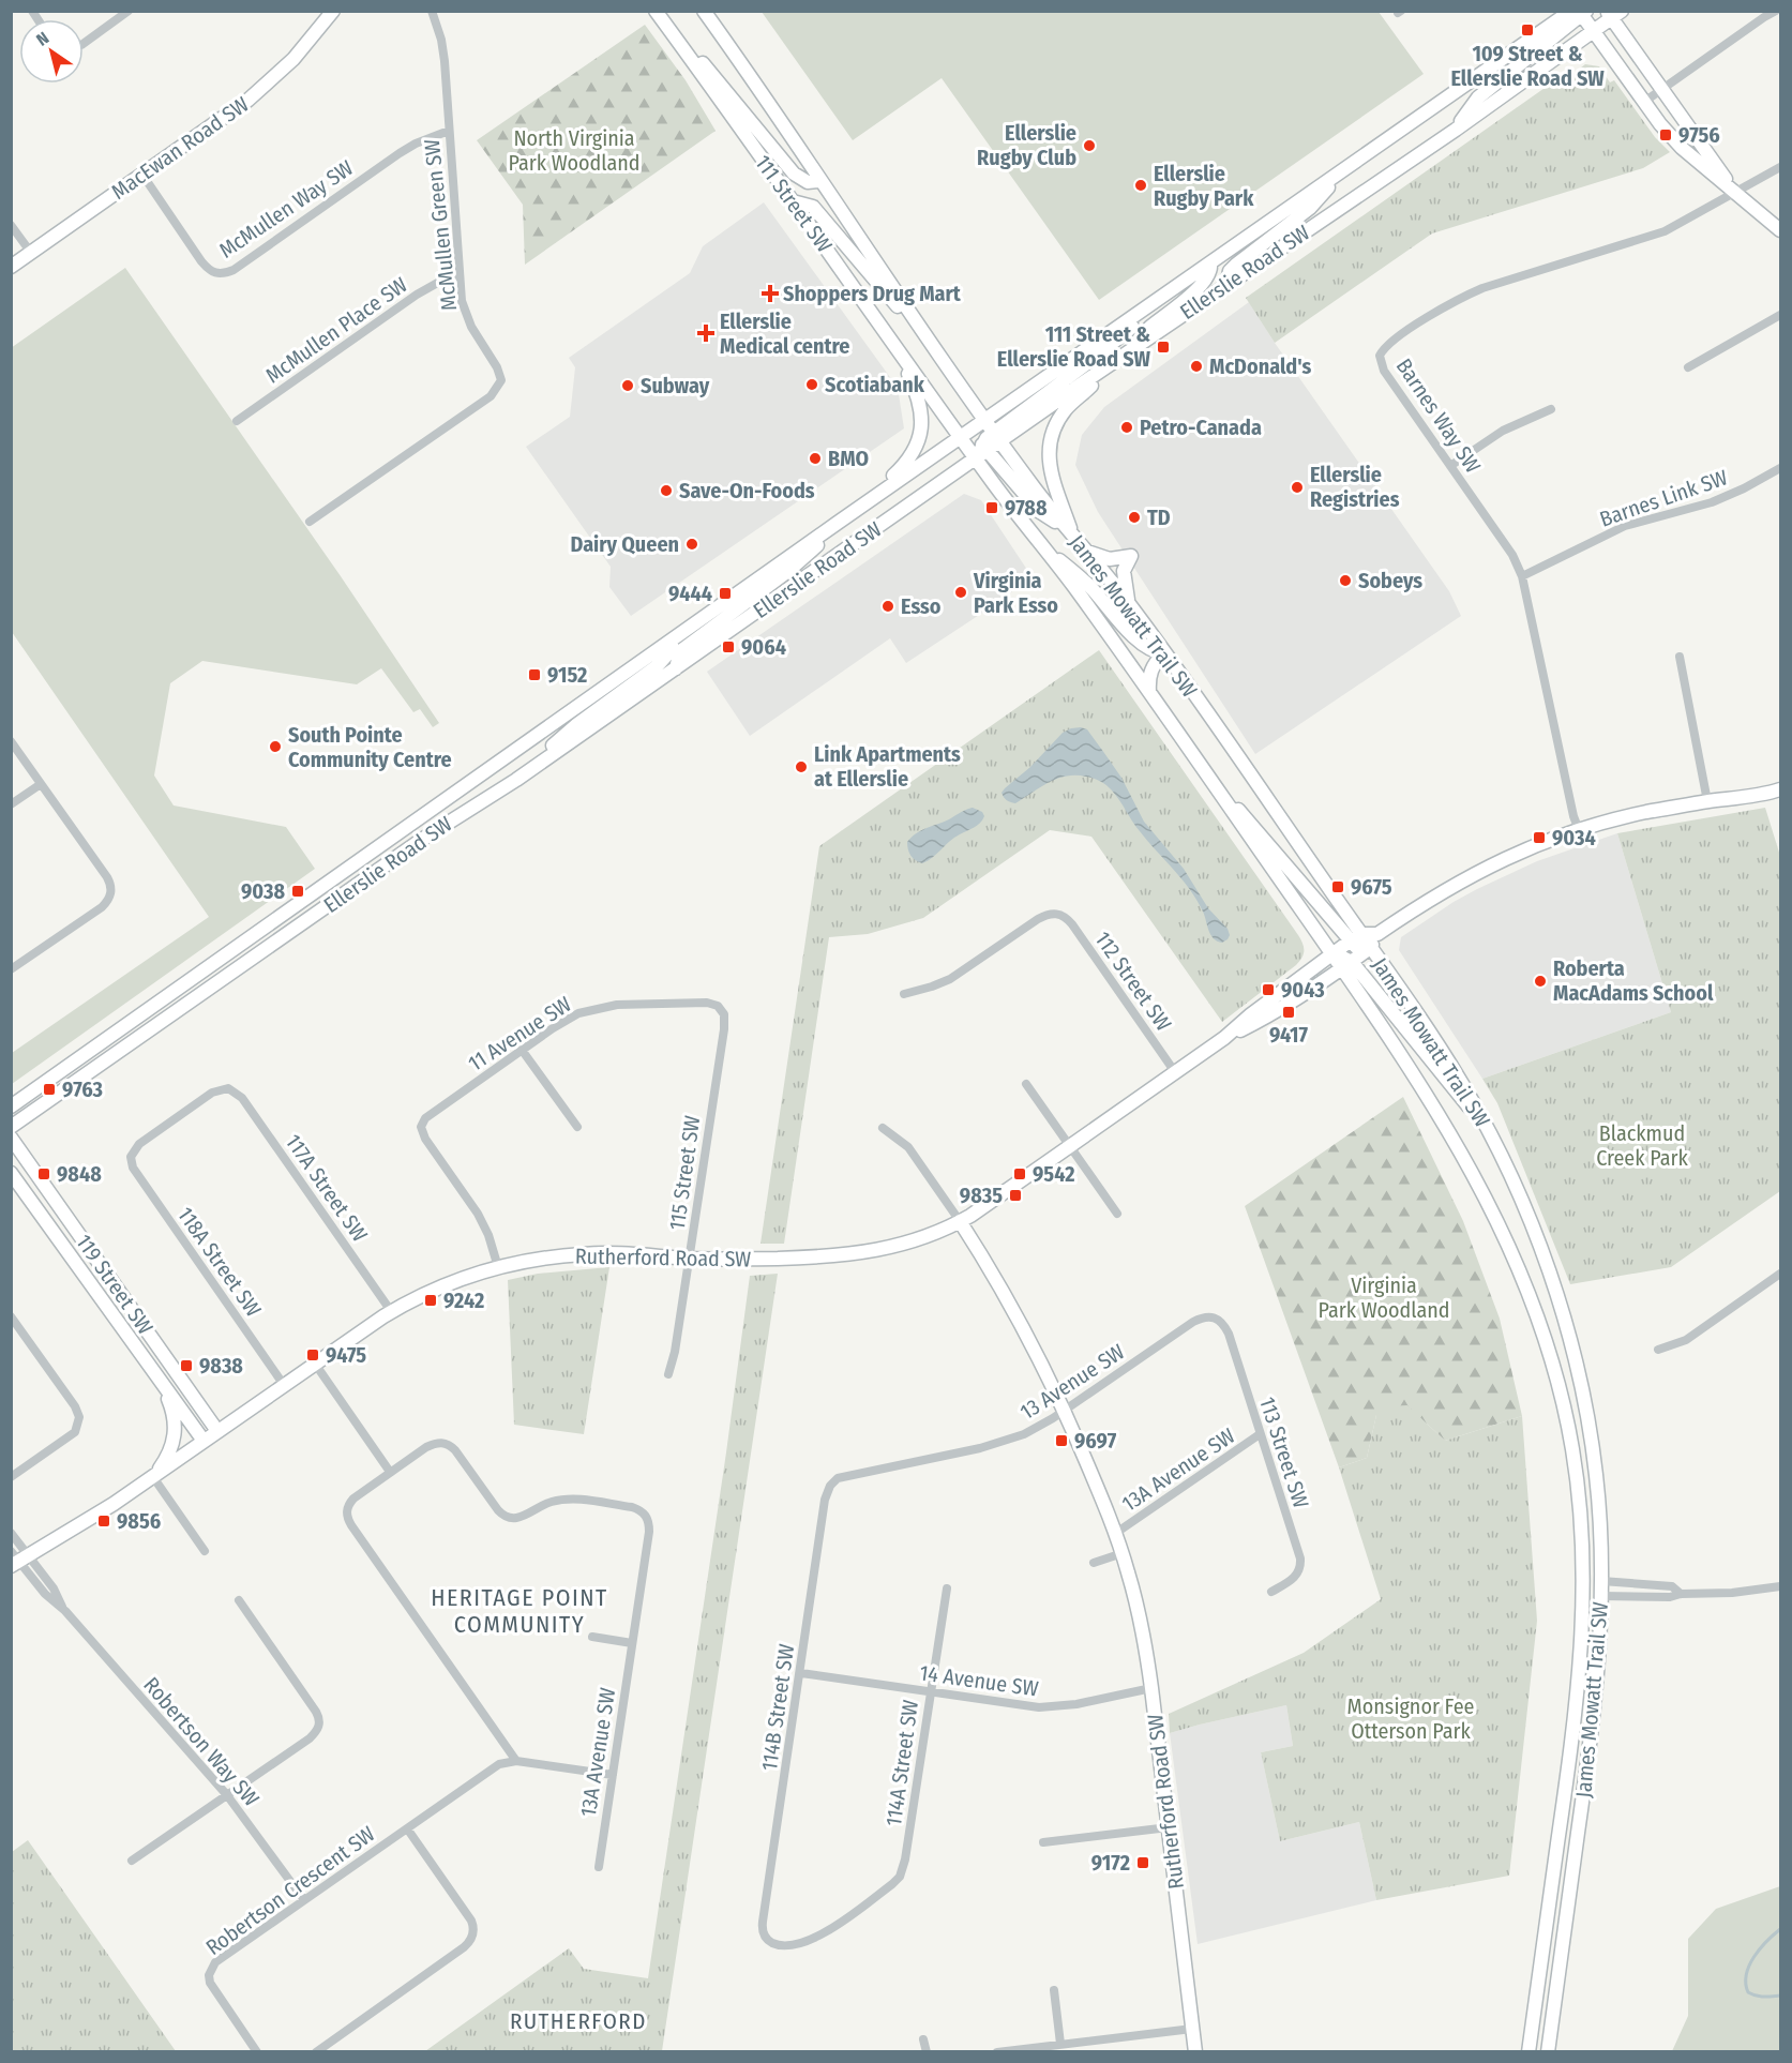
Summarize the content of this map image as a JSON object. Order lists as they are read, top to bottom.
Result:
{
  "streets": {
    "main road": [
      "MacEwan Road SW",
      "111 Street SW",
      "Ellerslie Road SW",
      "James Mowatt Trail SW",
      "Rutherford Road SW",
      "119 Street SW"
    ],
    "street": [
      "McMullen Way SW",
      "McMullen Green SW",
      "McMullen Place SW",
      "Barnes Way SW",
      "Barnes Link SW",
      "112 Street SW",
      "11 Avenue SW",
      "115 Street SW",
      "117A Street SW",
      "118A Street SW",
      "13 Avenue SW",
      "113 Street SW",
      "13A Avenue SW",
      "14 Avenue SW",
      "114B Street SW",
      "Robertson Way SW",
      "114A Street SW",
      "Robertson Crescent SW"
    ]
  },
  "crossings": [
    ["MacEwan Road SW", "McMullen Way SW"],
    ["111 Street SW", "Ellerslie Road SW"],
    ["111 Street SW", "James Mowatt Trail SW"],
    ["McMullen Way SW", "McMullen Green SW"],
    ["McMullen Green SW", "McMullen Place SW"],
    ["Ellerslie Road SW", "James Mowatt Trail SW"],
    ["Barnes Way SW", "Barnes Link SW"],
    ["James Mowatt Trail SW", "Rutherford Road SW"],
    ["112 Street SW", "Rutherford Road SW"],
    ["11 Avenue SW", "115 Street SW"],
    ["11 Avenue SW", "Rutherford Road SW"],
    ["115 Street SW", "Rutherford Road SW"],
    ["117A Street SW", "Rutherford Road SW"],
    ["117A Street SW", "118A Street SW"],
    ["Rutherford Road SW", "118A Street SW"],
    ["Rutherford Road SW", "119 Street SW"],
    ["Rutherford Road SW", "13 Avenue SW"],
    ["Rutherford Road SW", "13A Avenue SW"],
    ["Rutherford Road SW", "14 Avenue SW"],
    ["Rutherford Road SW", "Robertson Way SW"],
    ["13 Avenue SW", "113 Street SW"],
    ["13 Avenue SW", "114B Street SW"],
    ["113 Street SW", "13A Avenue SW"],
    ["13A Avenue SW", "Robertson Crescent SW"],
    ["14 Avenue SW", "114B Street SW"],
    ["14 Avenue SW", "114A Street SW"],
    ["114B Street SW", "114A Street SW"],
    ["Robertson Way SW", "Robertson Crescent SW"]
  ],
  "districts": ["HERITAGE POINT COMMUNITY", "RUTHERFORD"],
  "parks": [
    "North Virginia Park Woodland",
    "Blackmud Creek Park",
    "Virginia Park Woodland",
    "Monsignor Fee Otterson Park"
  ],
  "places": {
    "transit": [
      "109 Street & Ellerslie Road SW",
      "9756",
      "111 Street & Ellerslie Road SW",
      "9788",
      "9444",
      "9064",
      "9152",
      "9034",
      "9675",
      "9038",
      "9043",
      "9417",
      "9763",
      "9848",
      "9542",
      "9835",
      "9242",
      "9475",
      "9838",
      "9697",
      "9856",
      "9172"
    ],
    "other": [
      "Ellerslie Rugby Club",
      "Ellerslie Rugby Park",
      "McDonald's",
      "Scotiabank",
      "Subway",
      "Petro-Canada",
      "BMO",
      "Ellerslie Registries",
      "Save-On-Foods",
      "TD",
      "Dairy Queen",
      "Sobeys",
      "Virginia Park Esso",
      "Esso",
      "South Pointe Community Centre",
      "Link Apartments at Ellerslie",
      "Roberta MacAdams School"
    ],
    "health": ["Shoppers Drug Mart", "Ellerslie Medical centre"]
  },
  "north": "top left"
}
